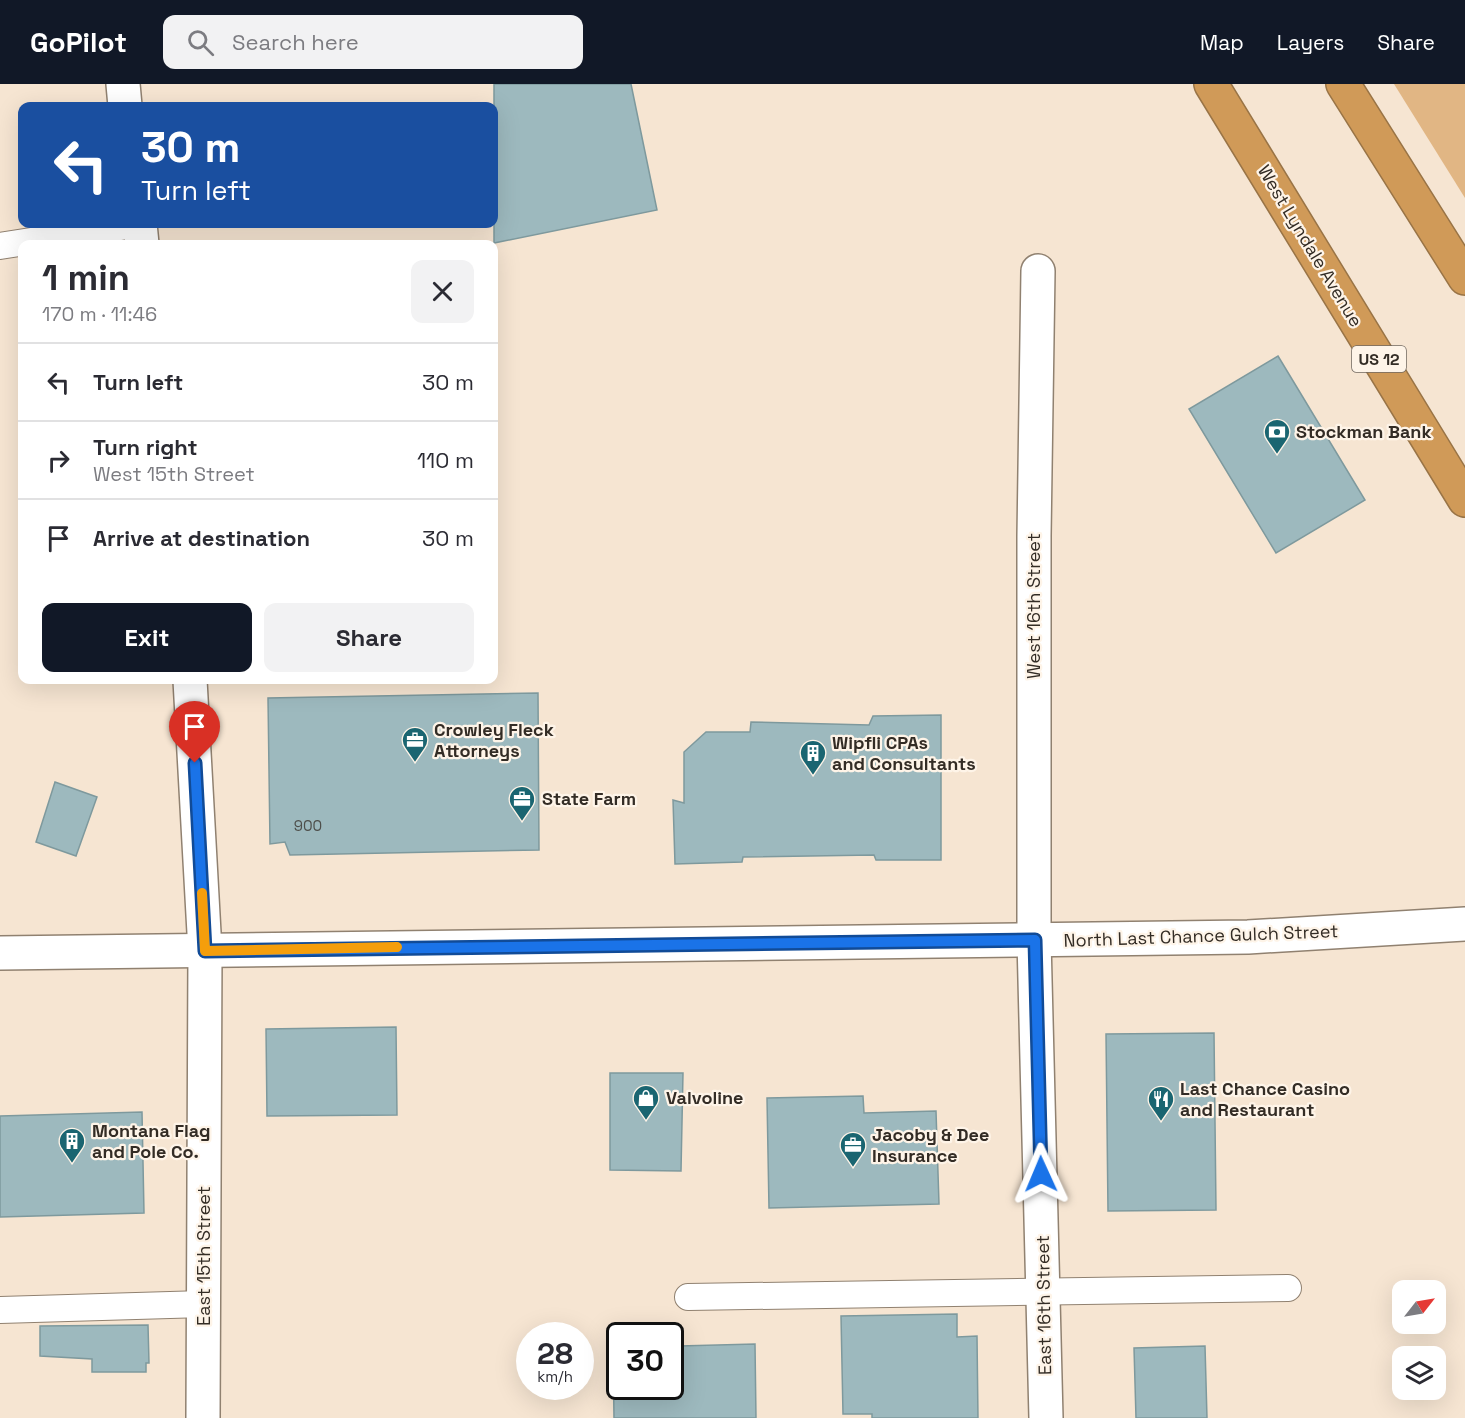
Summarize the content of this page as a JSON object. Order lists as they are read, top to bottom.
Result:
{
  "streets": {
    "highway": ["West Lyndale Avenue", "US 12"],
    "street": [
      "West 16th Street",
      "North Last Chance Gulch Street",
      "East 15th Street",
      "East 16th Street"
    ]
  },
  "crossings": [
    ["West 16th Street", "North Last Chance Gulch Street"],
    ["West 16th Street", "East 16th Street"],
    ["North Last Chance Gulch Street", "East 15th Street"],
    ["North Last Chance Gulch Street", "East 16th Street"]
  ],
  "places": {
    "bank": ["Stockman Bank"],
    "office": ["Crowley Fleck Attorneys", "State Farm", "Jacoby & Dee Insurance"],
    "building": ["Wipfli CPAs and Consultants", "Montana Flag and Pole Co."],
    "shop": ["Valvoline"],
    "restaurant": ["Last Chance Casino and Restaurant"]
  },
  "house_numbers": ["900"],
  "north": "top right",
  "page": {
    "header": "GoPilot",
    "search": "Search here",
    "nav": ["Map", "Layers", "Share"],
    "turn": ["30 m", "Turn left"],
    "heading": ["1 min", "170 m · 11:46"],
    "list": [
      {
        "name": "Turn left",
        "value": "30 m"
      },
      {
        "name": "Turn right",
        "note": "West 15th Street",
        "value": "110 m"
      },
      {
        "name": "Arrive at destination",
        "value": "30 m"
      }
    ],
    "buttons": ["Exit", "Share"],
    "speed": "28 km/h",
    "limit": "30"
  }
}
